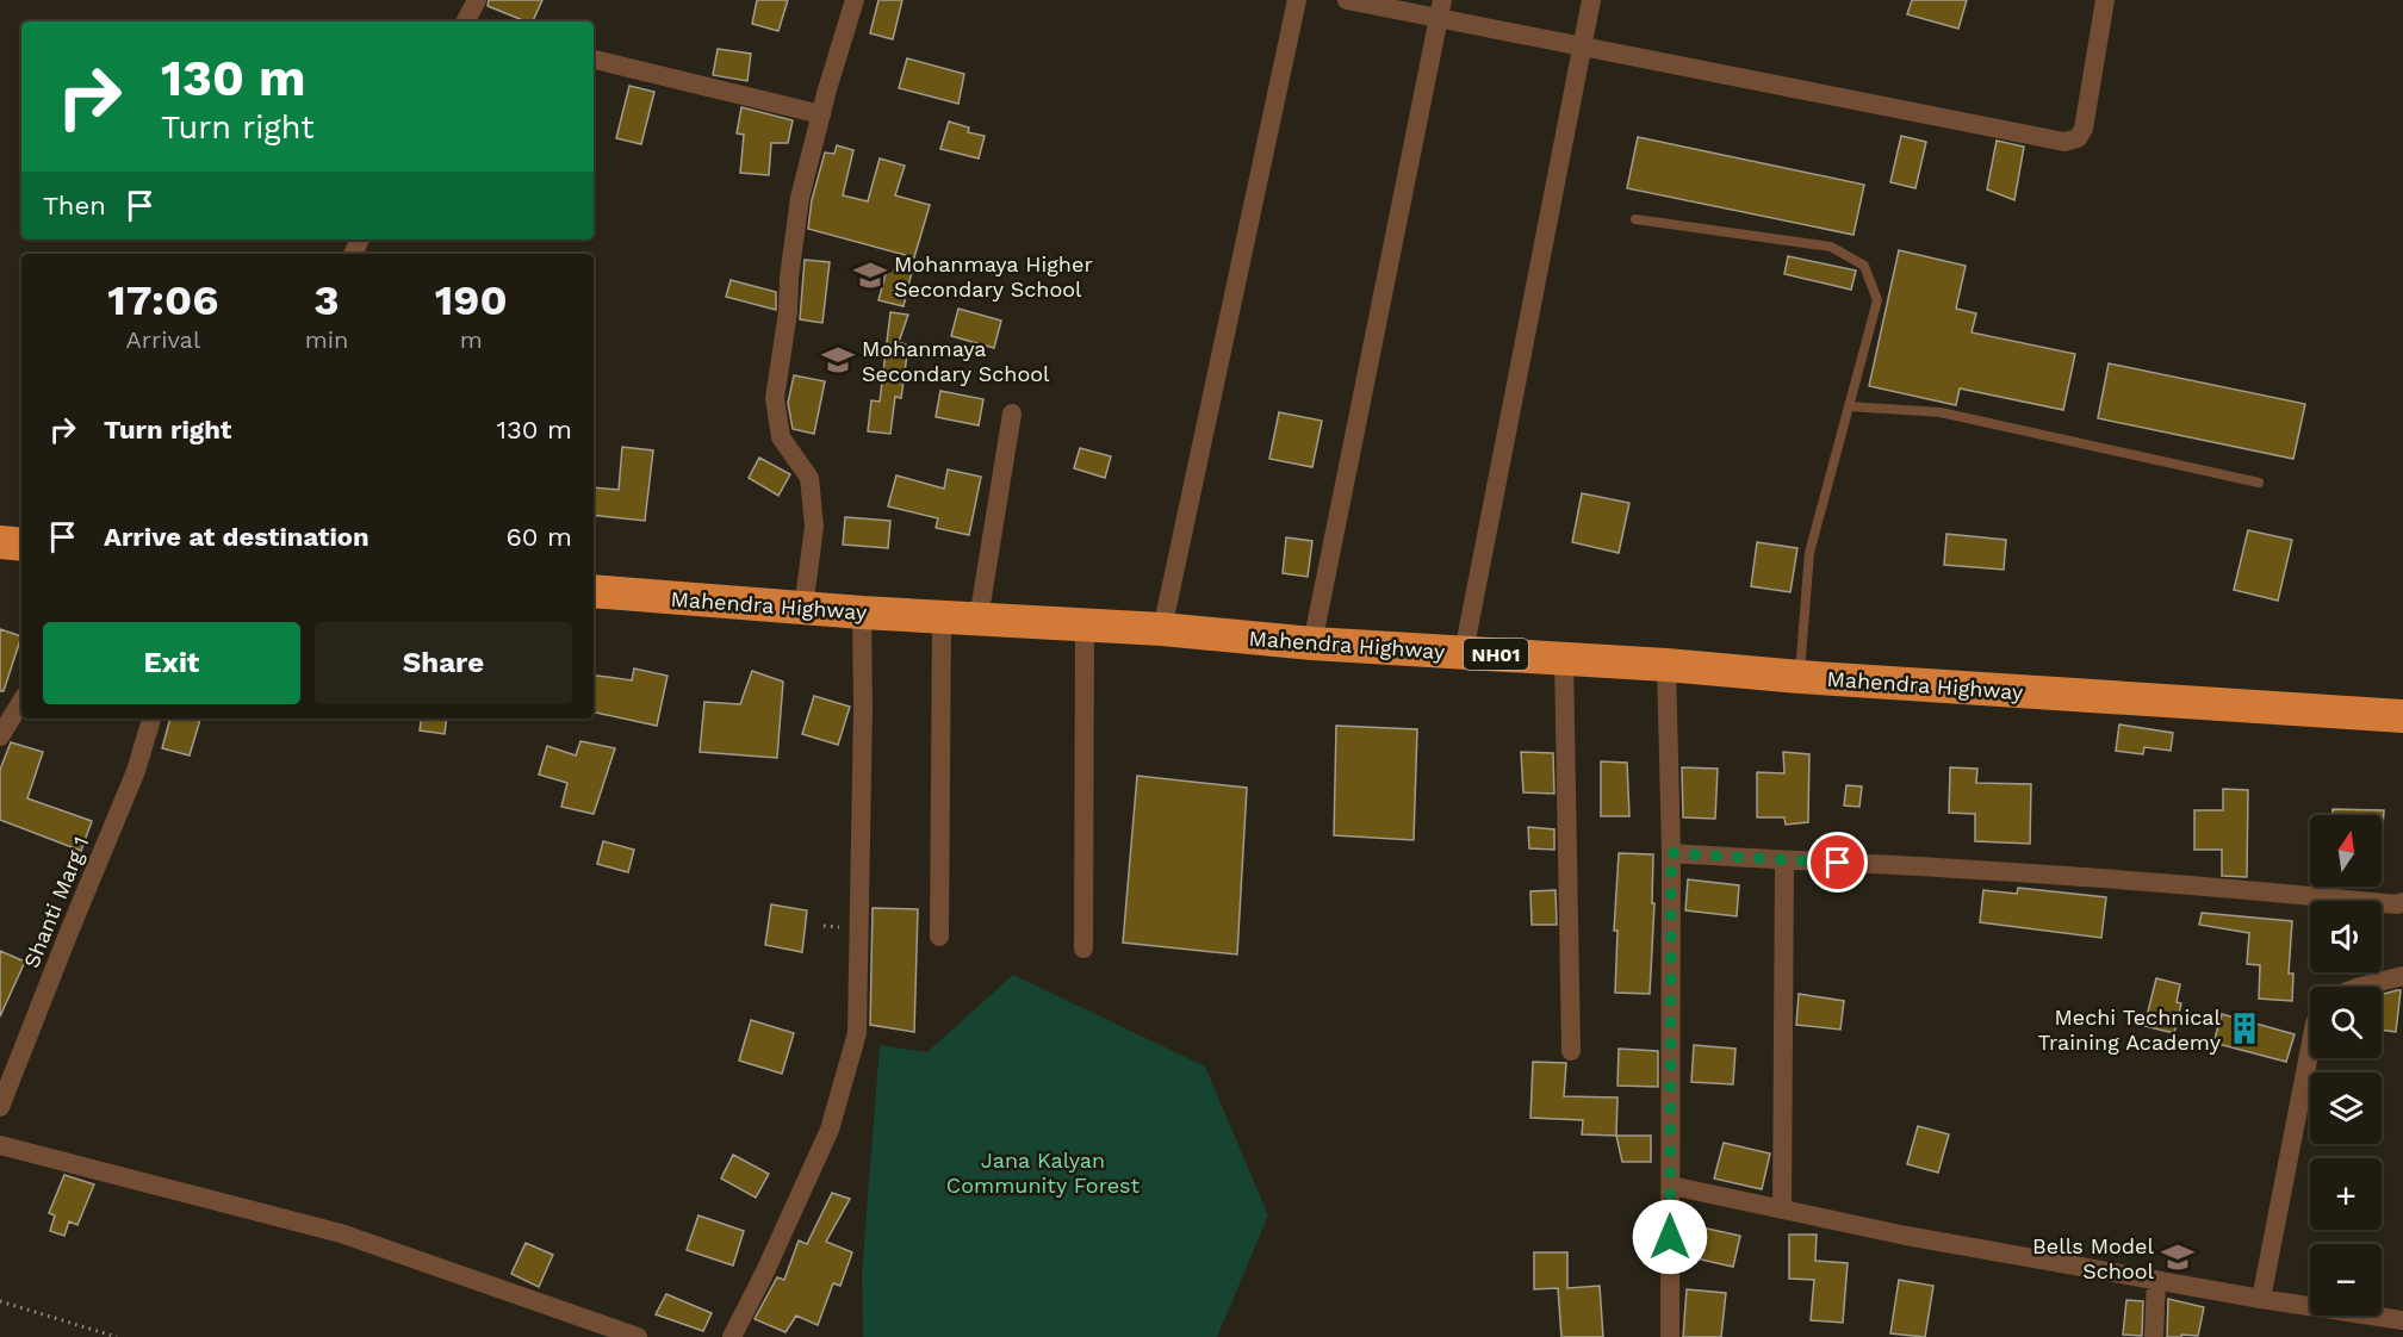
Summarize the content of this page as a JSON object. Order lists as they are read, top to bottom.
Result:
{
  "streets": {
    "highway": ["Mahendra Highway", "NH01"],
    "street": ["Shanti Marg 1"]
  },
  "parks": ["Jana Kalyan Community Forest"],
  "places": {
    "school or university": ["Mohanmaya Higher Secondary School", "Mohanmaya Secondary School", "Bells Model School"],
    "building": ["Mechi Technical Training Academy"]
  },
  "north": "top",
  "page": {
    "turn": ["130 m", "Turn right"],
    "then": "Then",
    "eta": [
      "17:06",
      "Arrival",
      "3",
      "min",
      "190",
      "m"
    ],
    "list": [
      {
        "name": "Turn right",
        "value": "130 m"
      },
      {
        "name": "Arrive at destination",
        "value": "60 m"
      }
    ],
    "buttons": ["Exit", "Share"],
    "map_buttons": ["+", "−"]
  }
}
